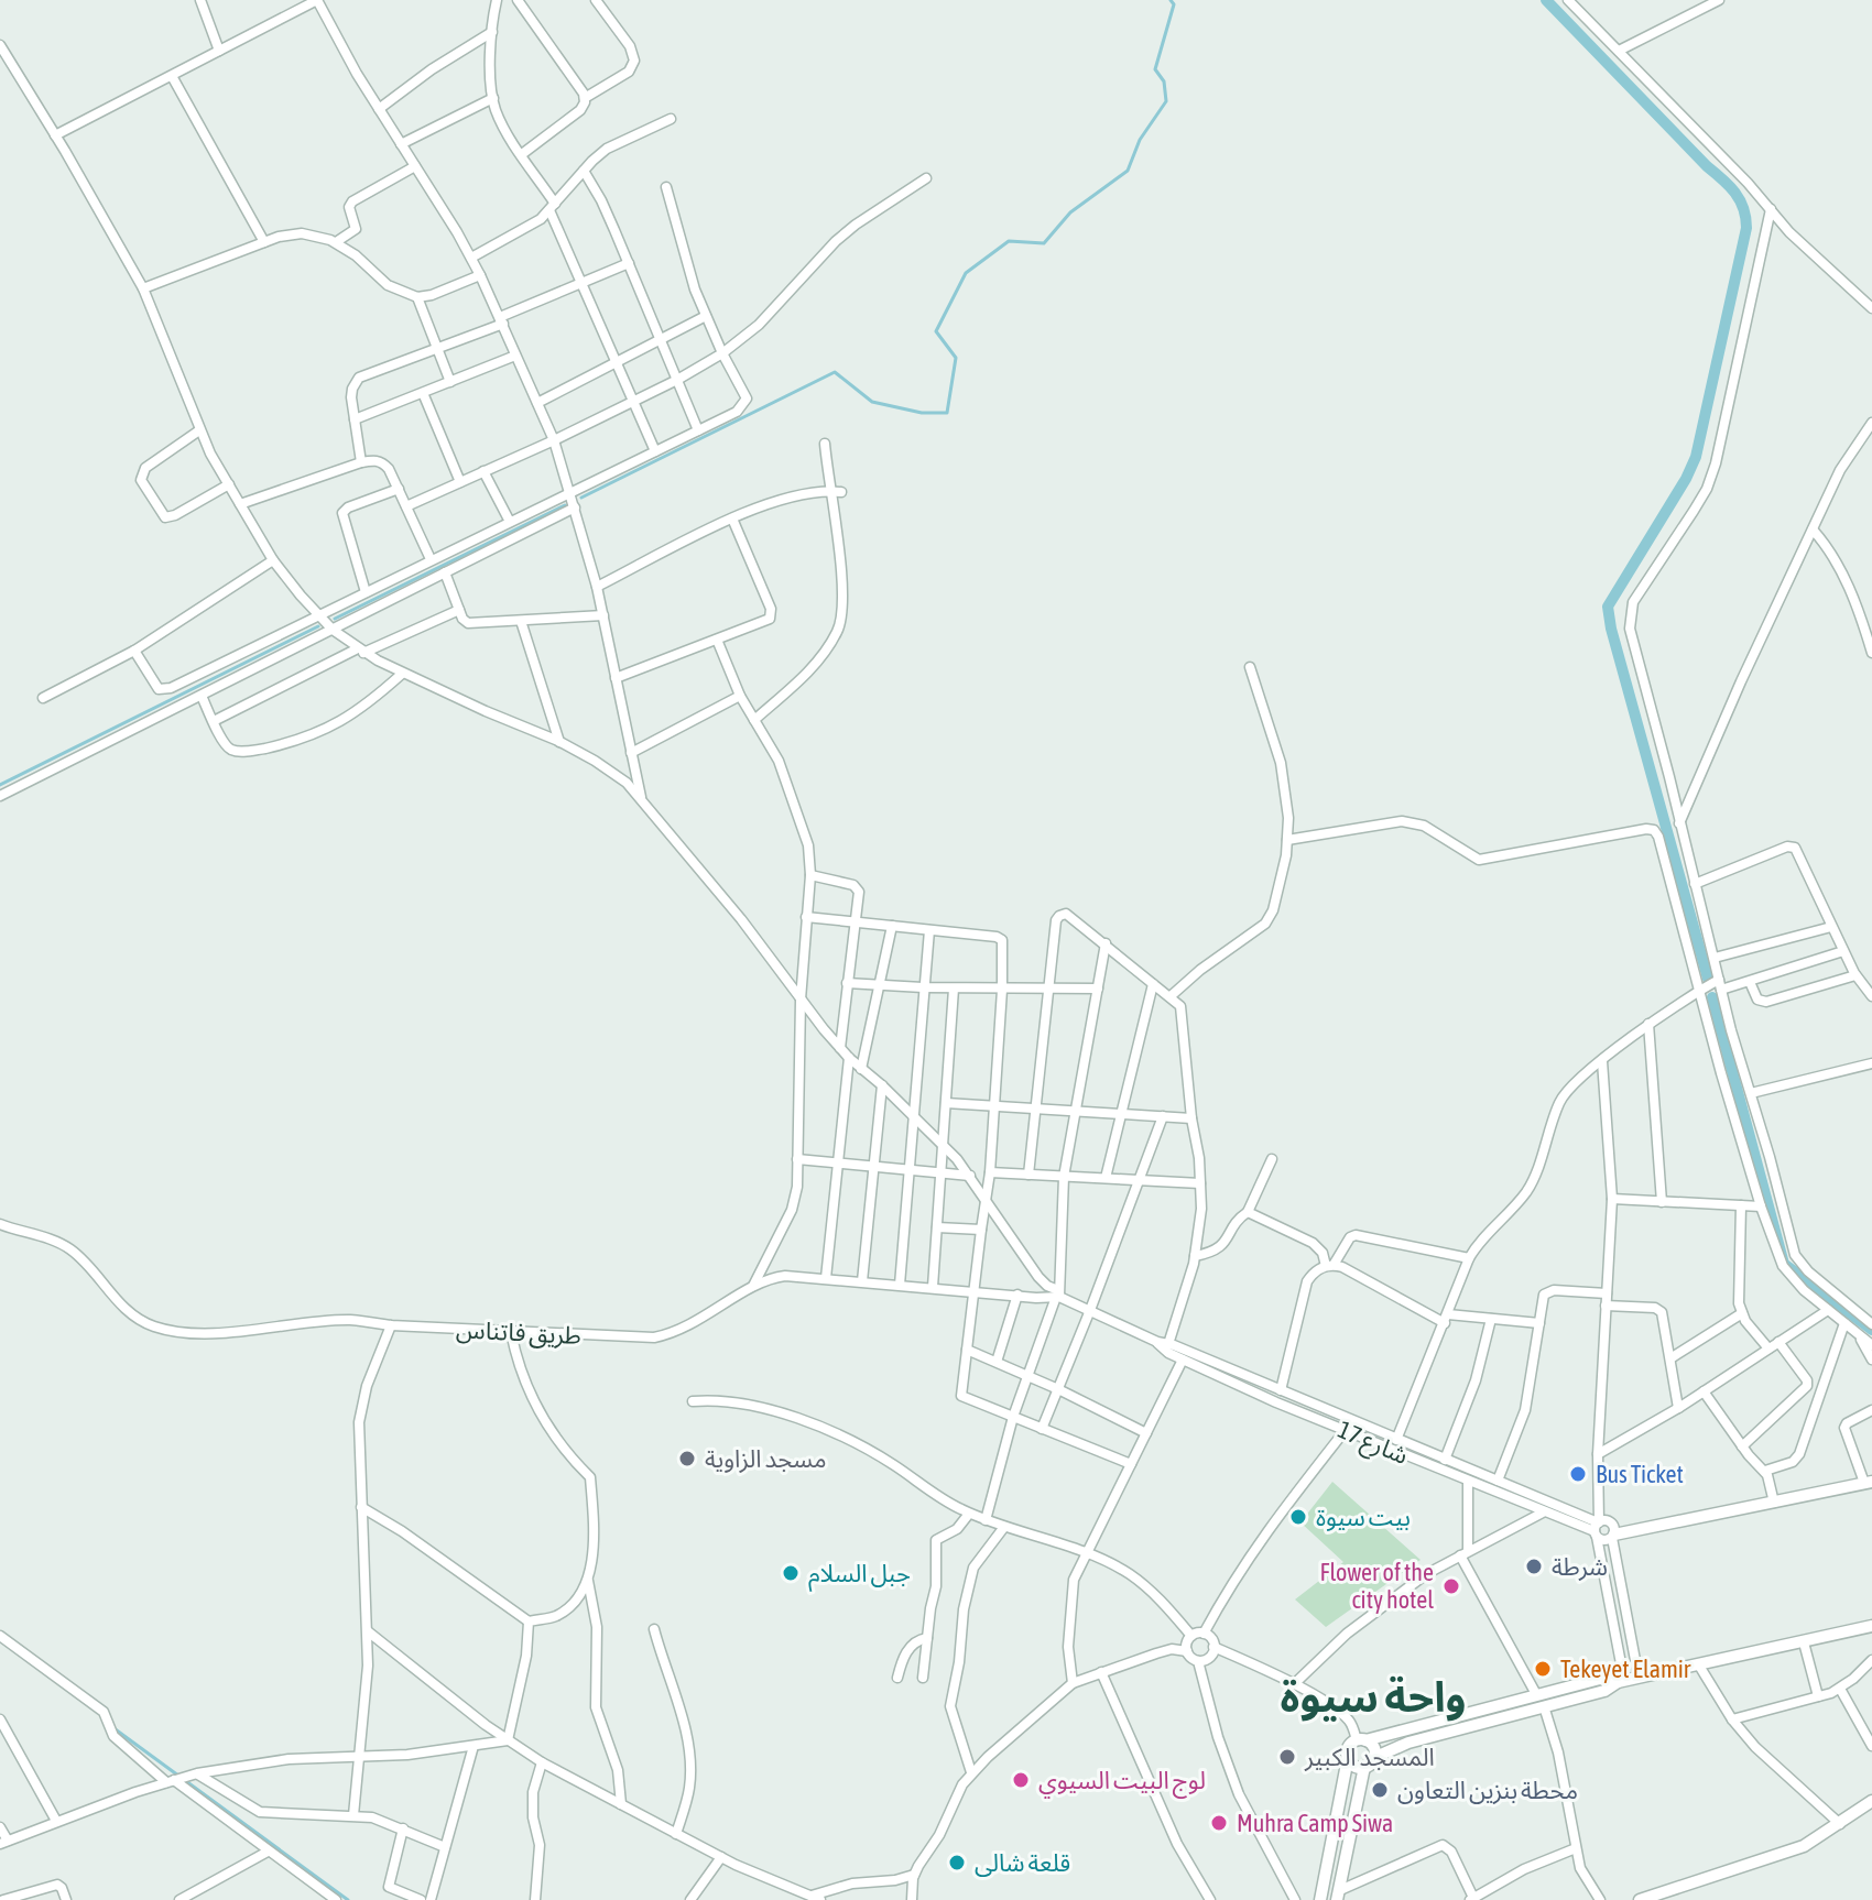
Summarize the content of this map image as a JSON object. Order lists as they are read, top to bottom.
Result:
{
  "streets": {
    "street": ["طريق فاتناس", "شارع 17"]
  },
  "crossings": [
    ["طريق فاتناس", "شارع 17"]
  ],
  "districts": ["واحة سيوة"],
  "places": [
    "مسجد الزاوية",
    "Bus Ticket",
    "بيت سيوة",
    "شرطة",
    "جبل السلام",
    "Flower of the city hotel",
    "Tekeyet Elamir",
    "المسجد الكبير",
    "لوج البيت السيوي",
    "محطة بنزين التعاون",
    "Muhra Camp Siwa",
    "قلعة شالى"
  ]
}
